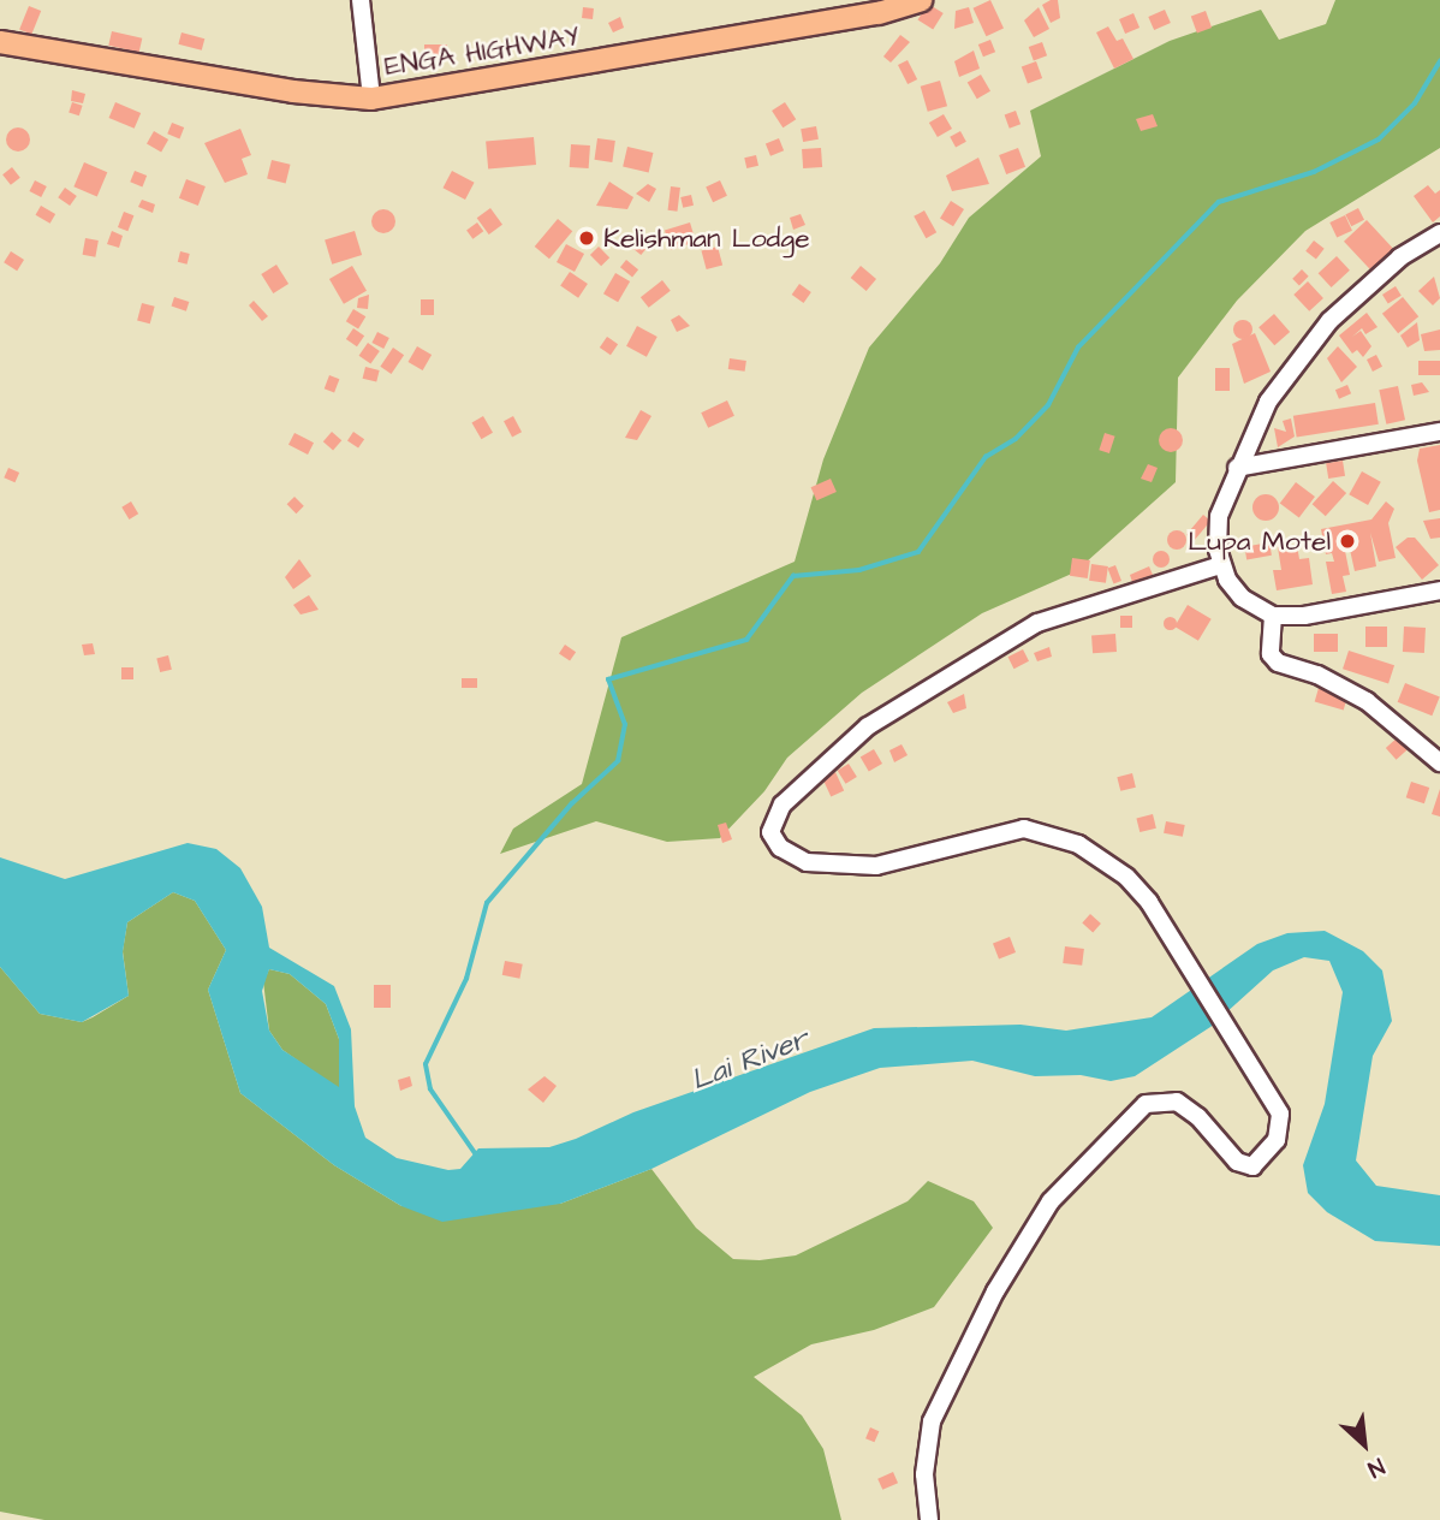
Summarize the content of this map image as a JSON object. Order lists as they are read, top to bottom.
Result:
{
  "streets": {
    "main road": ["ENGA HIGHWAY"]
  },
  "water": ["Lai River"],
  "places": ["Kelishman Lodge", "Lupa Motel"],
  "north": "bottom right"
}
